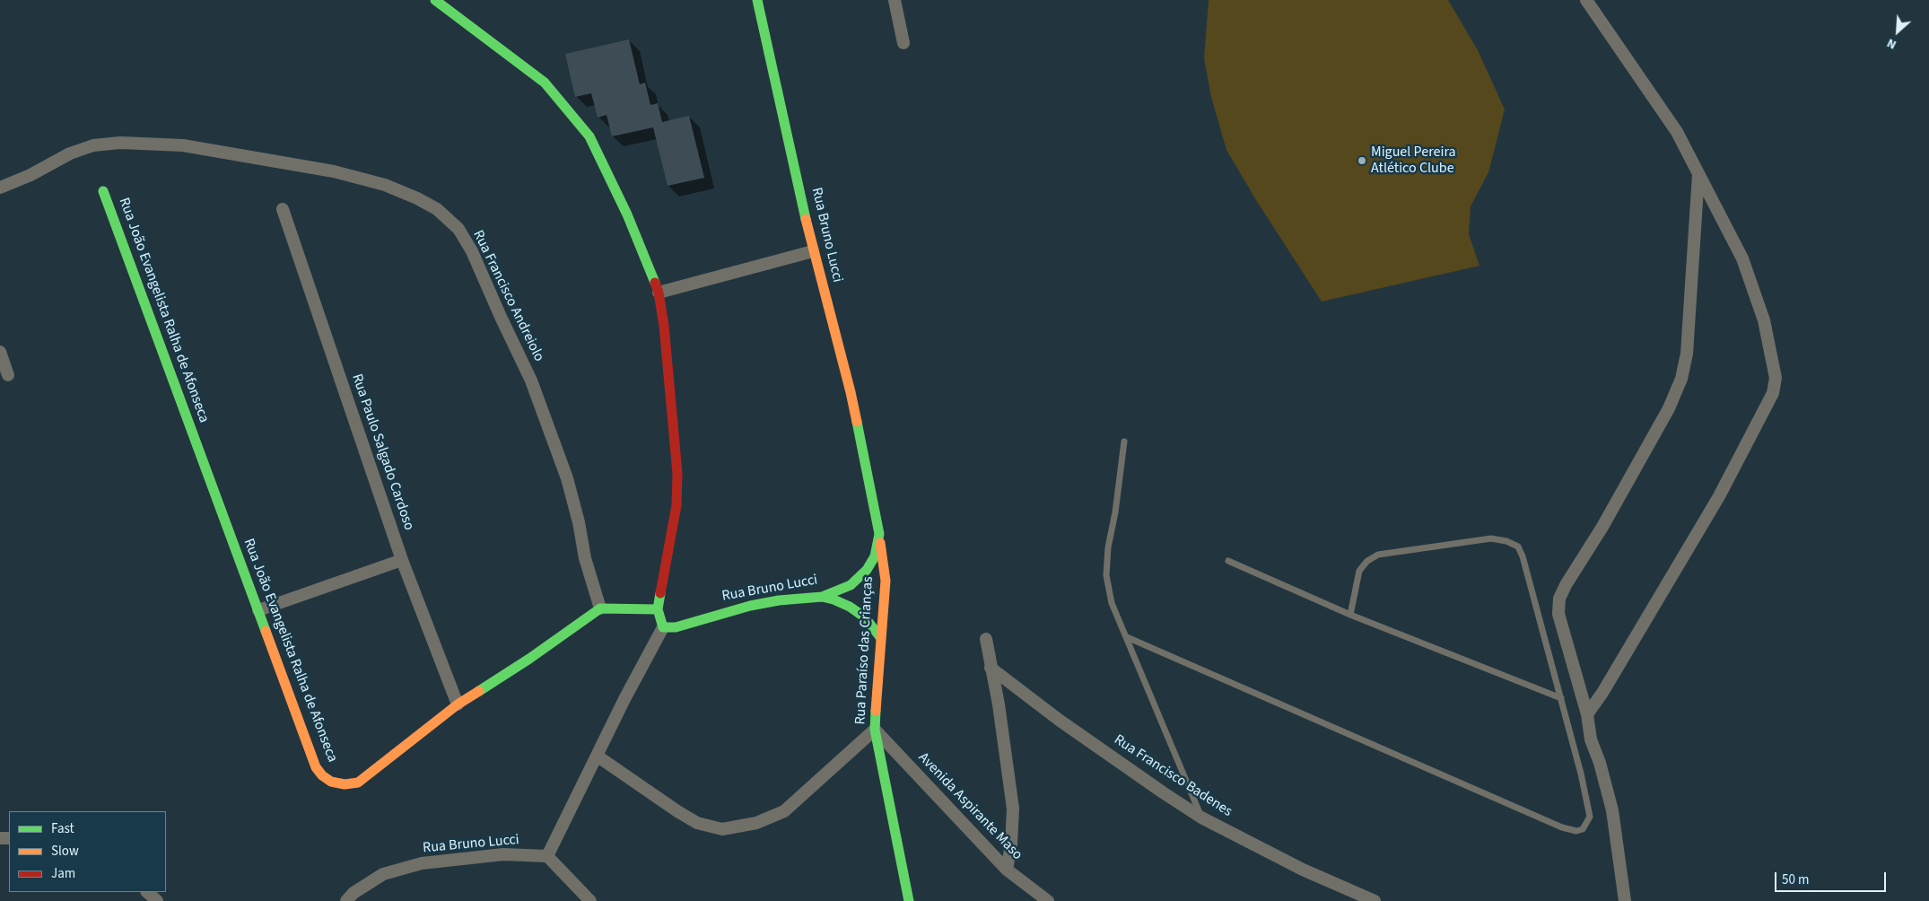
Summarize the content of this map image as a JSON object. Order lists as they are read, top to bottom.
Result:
{
  "streets": {
    "street": [
      "Rua Bruno Lucci",
      "Rua Francisco Andreiolo",
      "Rua João Evangelista Ralha de Afonseca",
      "Rua Paulo Salgado Cardoso",
      "Rua Paraíso das Crianças",
      "Rua Francisco Badenes",
      "Avenida Aspirante Maso"
    ]
  },
  "crossings": [
    ["Rua Bruno Lucci", "Rua Paraíso das Crianças"],
    ["Rua Francisco Andreiolo", "Rua João Evangelista Ralha de Afonseca"],
    ["Rua João Evangelista Ralha de Afonseca", "Rua Paulo Salgado Cardoso"],
    ["Rua Paraíso das Crianças", "Avenida Aspirante Maso"]
  ],
  "places": ["Miguel Pereira Atlético Clube"],
  "legend": ["Fast", "Slow", "Jam"],
  "scale_bar": "50 m",
  "north": "bottom left"
}
